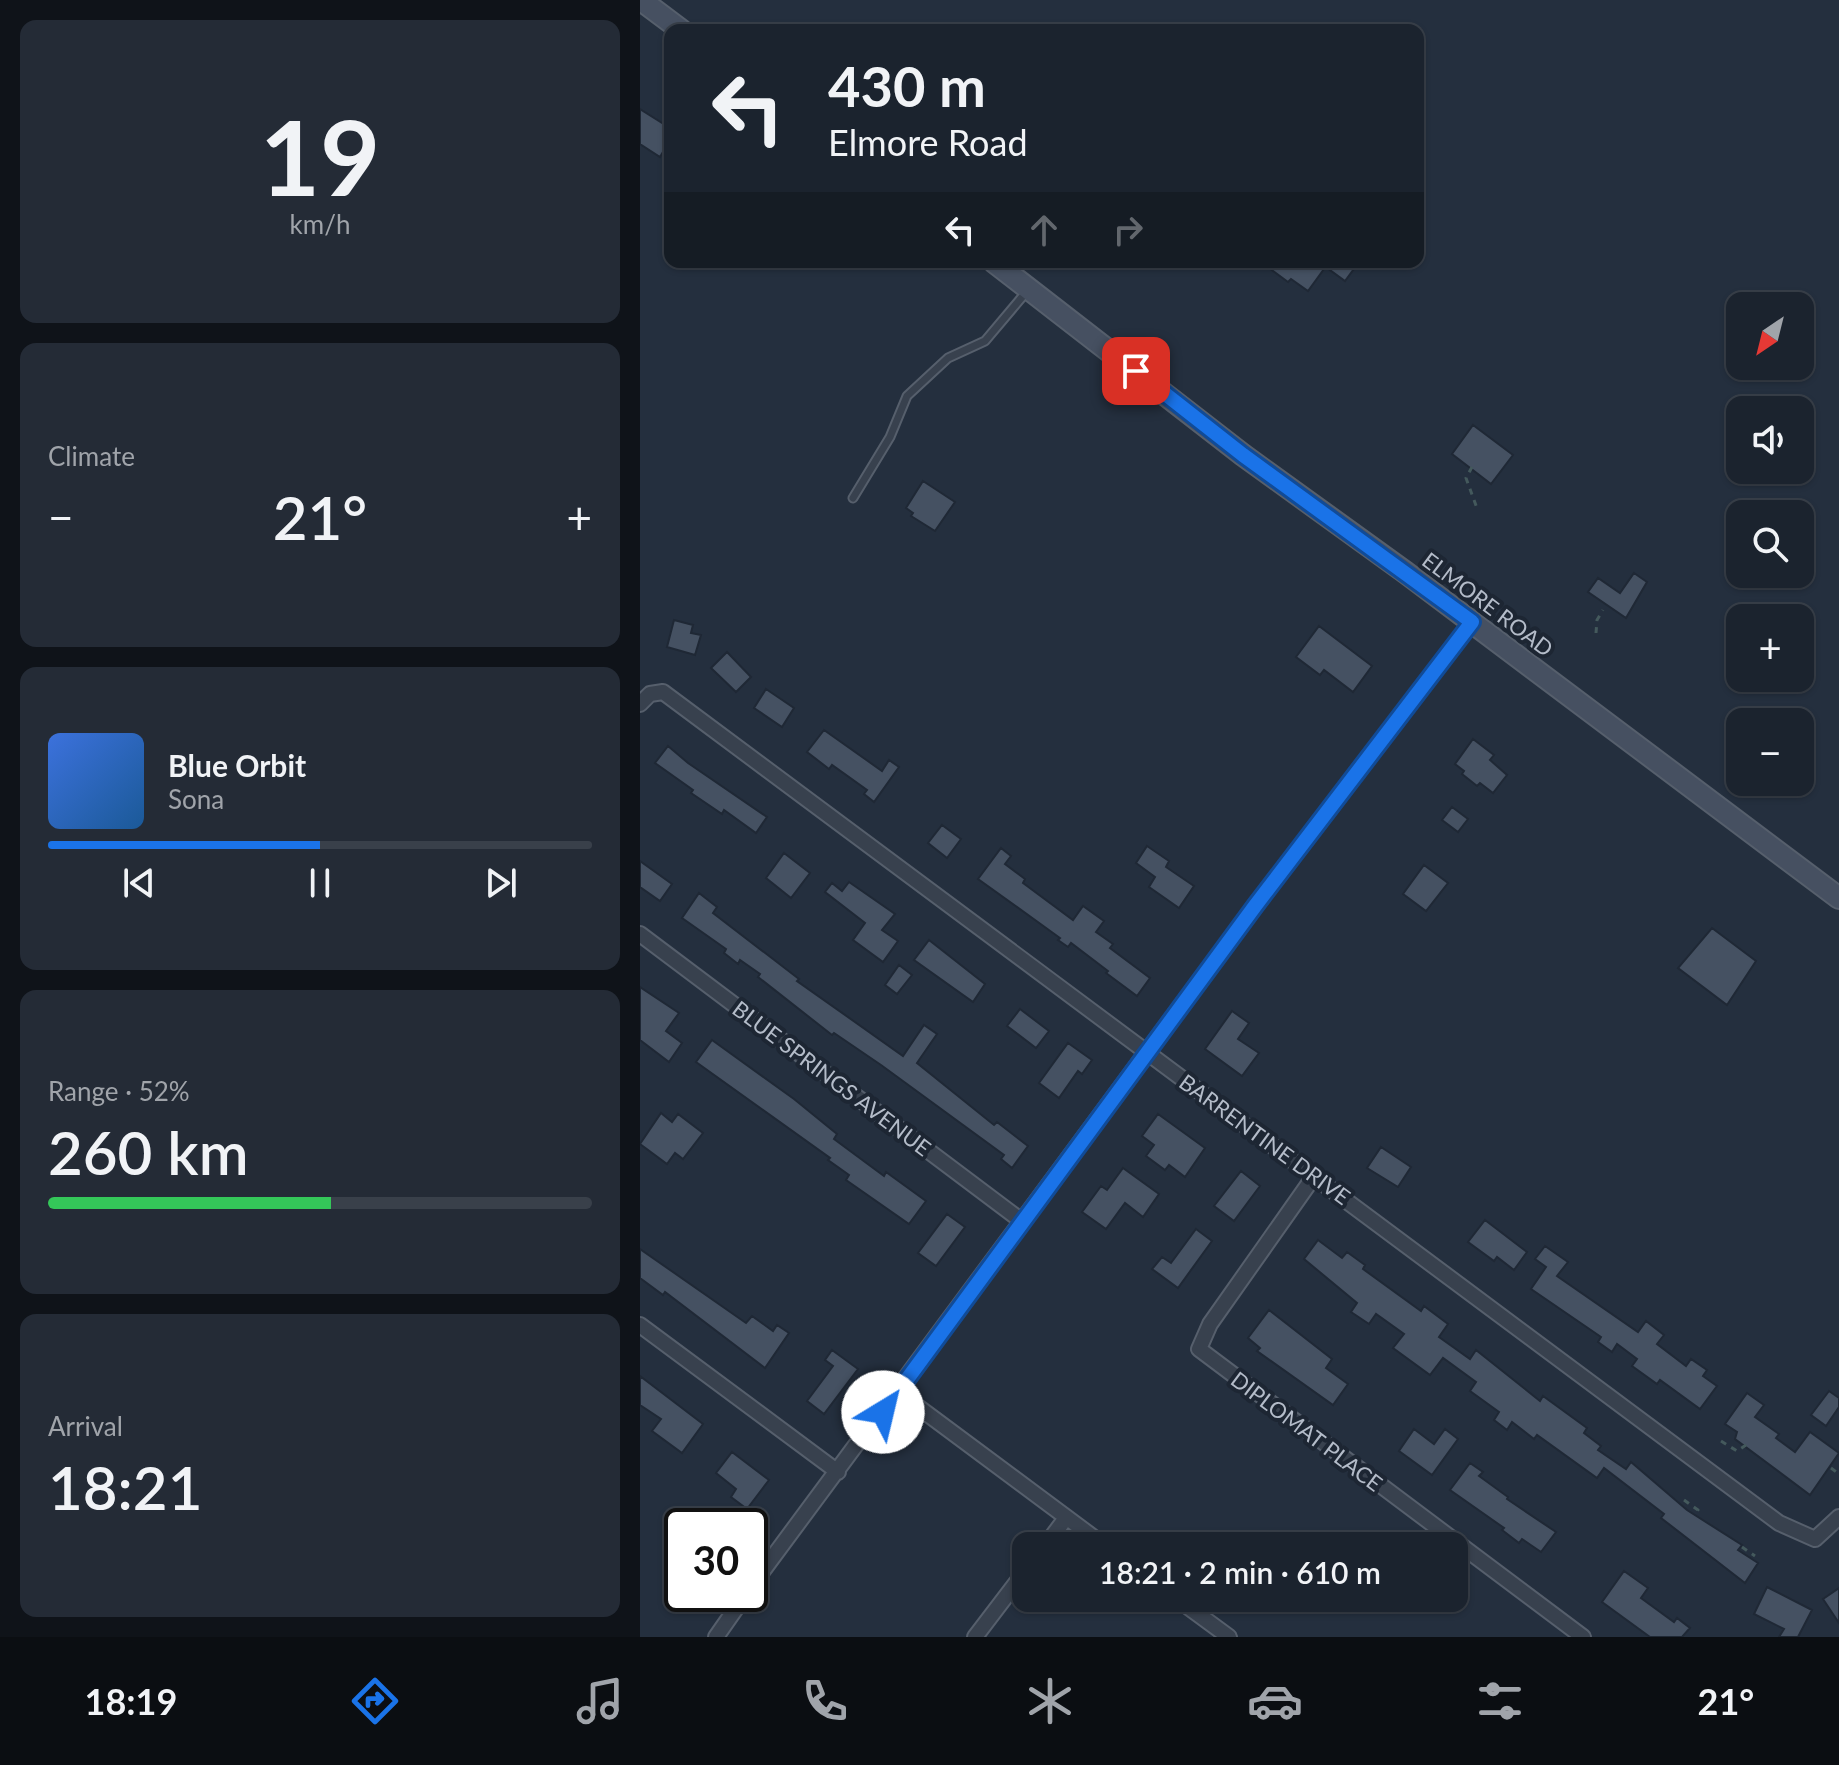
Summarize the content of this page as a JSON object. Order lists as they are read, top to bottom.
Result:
{
  "streets": {
    "street": [
      "ELMORE ROAD",
      "BLUE SPRINGS AVENUE",
      "BARRENTINE DRIVE",
      "DIPLOMAT PLACE"
    ]
  },
  "crossings": [
    ["BARRENTINE DRIVE", "DIPLOMAT PLACE"]
  ],
  "north": "bottom left",
  "page": {
    "tile": [
      ["19", "km/h"],
      "Climate",
      ["Range · 52%", "260 km"],
      ["Arrival", "18:21"]
    ],
    "turn": ["430 m", "Elmore Road"],
    "map_buttons": ["+", "−"],
    "heat": ["−", "21°", "+"],
    "song": ["Blue Orbit", "Sona"],
    "limit": "30",
    "trip": "18:21 · 2 min · 610 m",
    "tabs": ["18:19", "21°"]
  }
}
